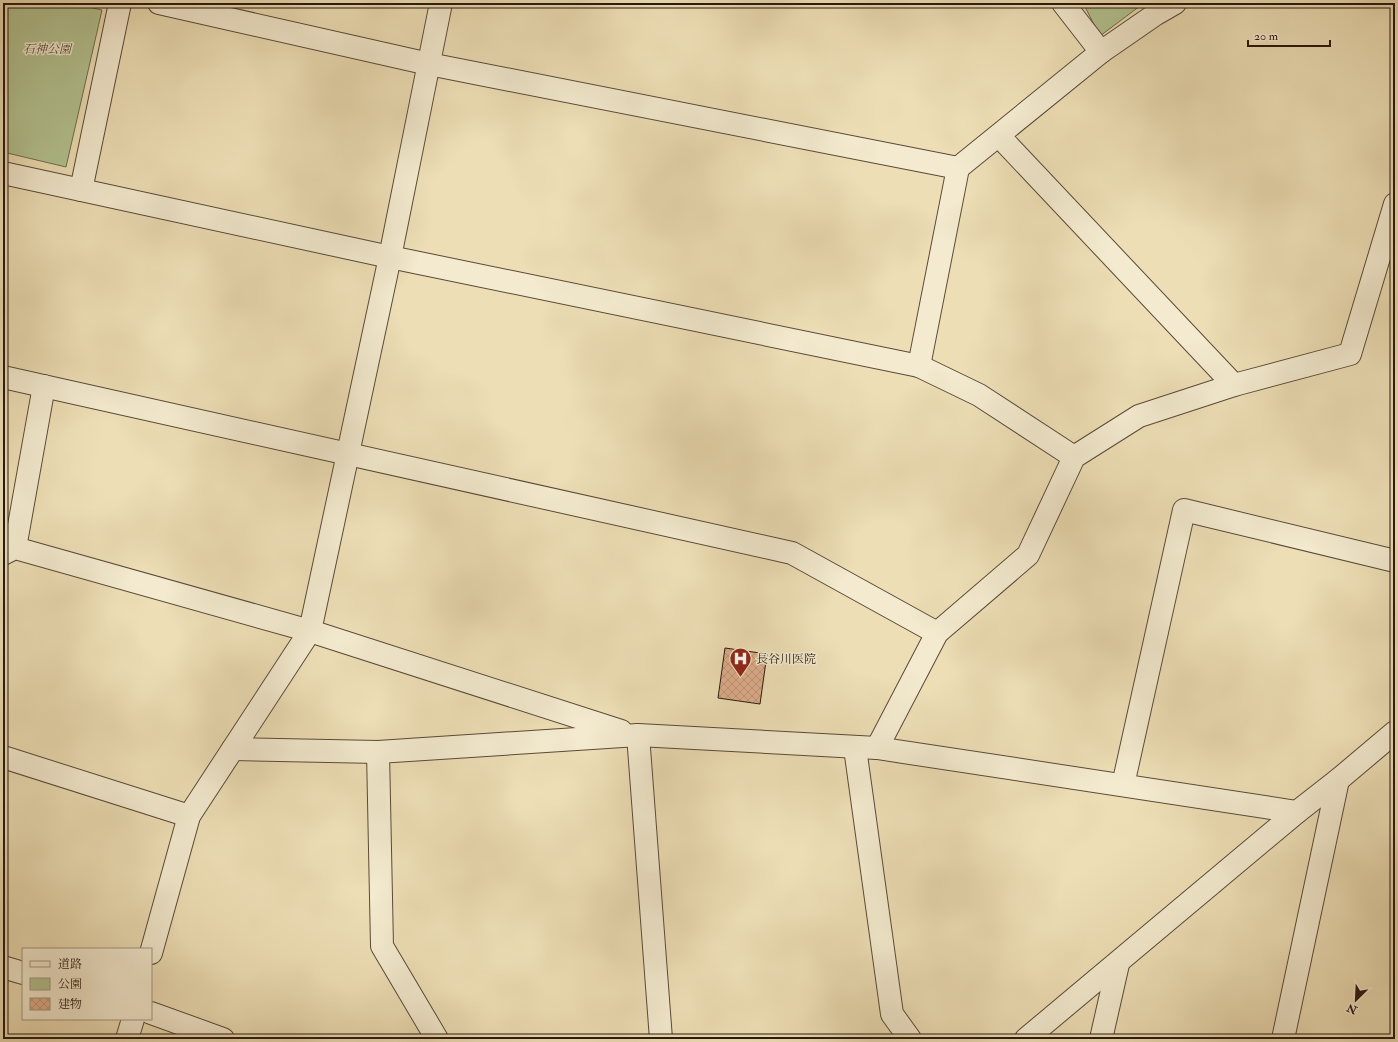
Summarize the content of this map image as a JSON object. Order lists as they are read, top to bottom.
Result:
{
  "parks": ["石神公園"],
  "places": {
    "hospital": ["長谷川医院"]
  },
  "legend": ["道路", "公園", "建物"],
  "scale_bar": "20 m",
  "north": "bottom left"
}
